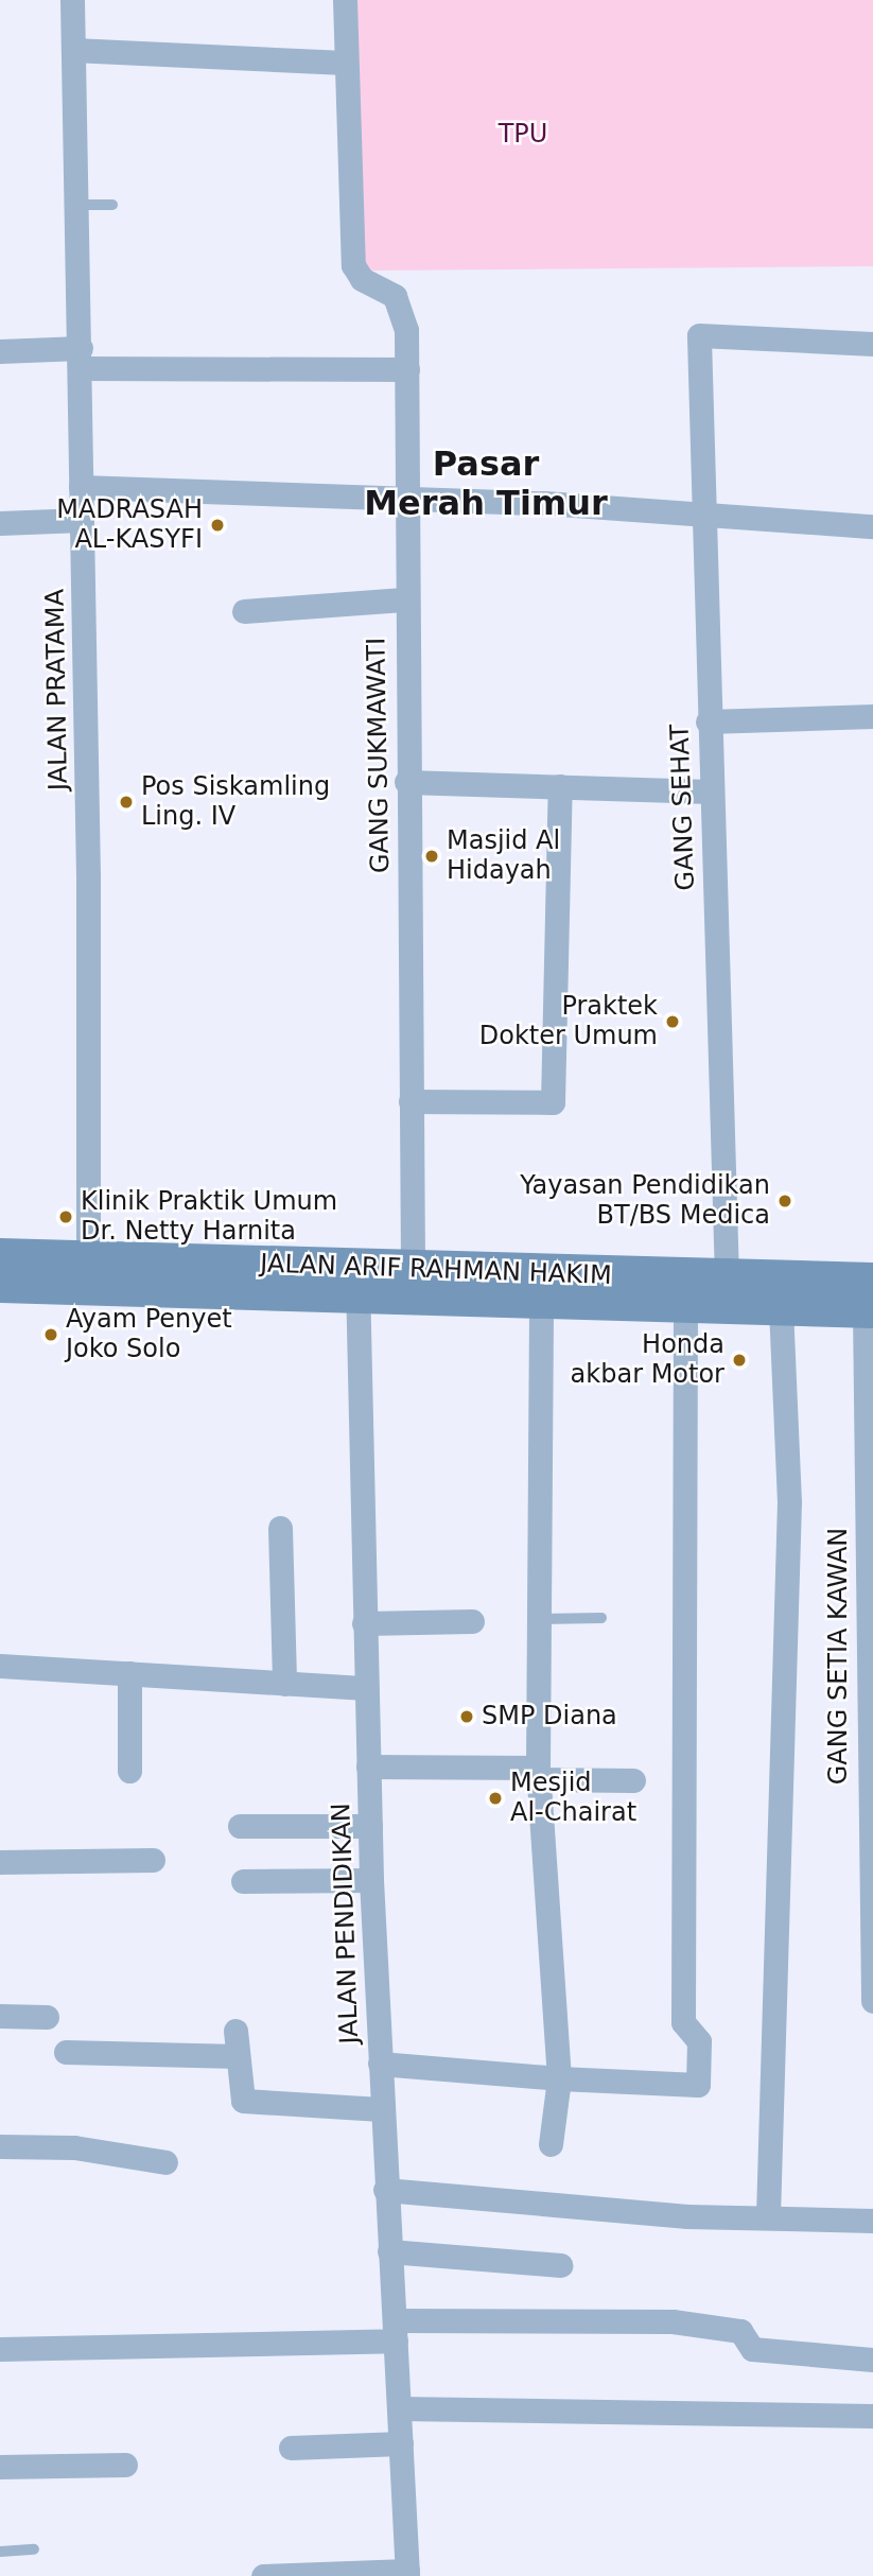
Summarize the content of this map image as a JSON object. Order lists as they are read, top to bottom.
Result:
{
  "streets": {
    "main road": ["JALAN ARIF RAHMAN HAKIM"],
    "street": [
      "JALAN PRATAMA",
      "GANG SUKMAWATI",
      "GANG SEHAT",
      "GANG SETIA KAWAN",
      "JALAN PENDIDIKAN"
    ]
  },
  "crossings": [
    ["JALAN PRATAMA", "JALAN ARIF RAHMAN HAKIM"],
    ["GANG SUKMAWATI", "JALAN ARIF RAHMAN HAKIM"],
    ["GANG SEHAT", "JALAN ARIF RAHMAN HAKIM"],
    ["JALAN ARIF RAHMAN HAKIM", "GANG SETIA KAWAN"],
    ["JALAN ARIF RAHMAN HAKIM", "JALAN PENDIDIKAN"]
  ],
  "districts": ["Pasar Merah Timur"],
  "parks": ["TPU"],
  "places": [
    "MADRASAH AL-KASYFI",
    "Pos Siskamling Ling. IV",
    "Masjid Al Hidayah",
    "Praktek Dokter Umum",
    "Yayasan Pendidikan BT/BS Medica",
    "Klinik Praktik Umum Dr. Netty Harnita",
    "Ayam Penyet Joko Solo",
    "Honda akbar Motor",
    "SMP Diana",
    "Mesjid Al-Chairat"
  ]
}
